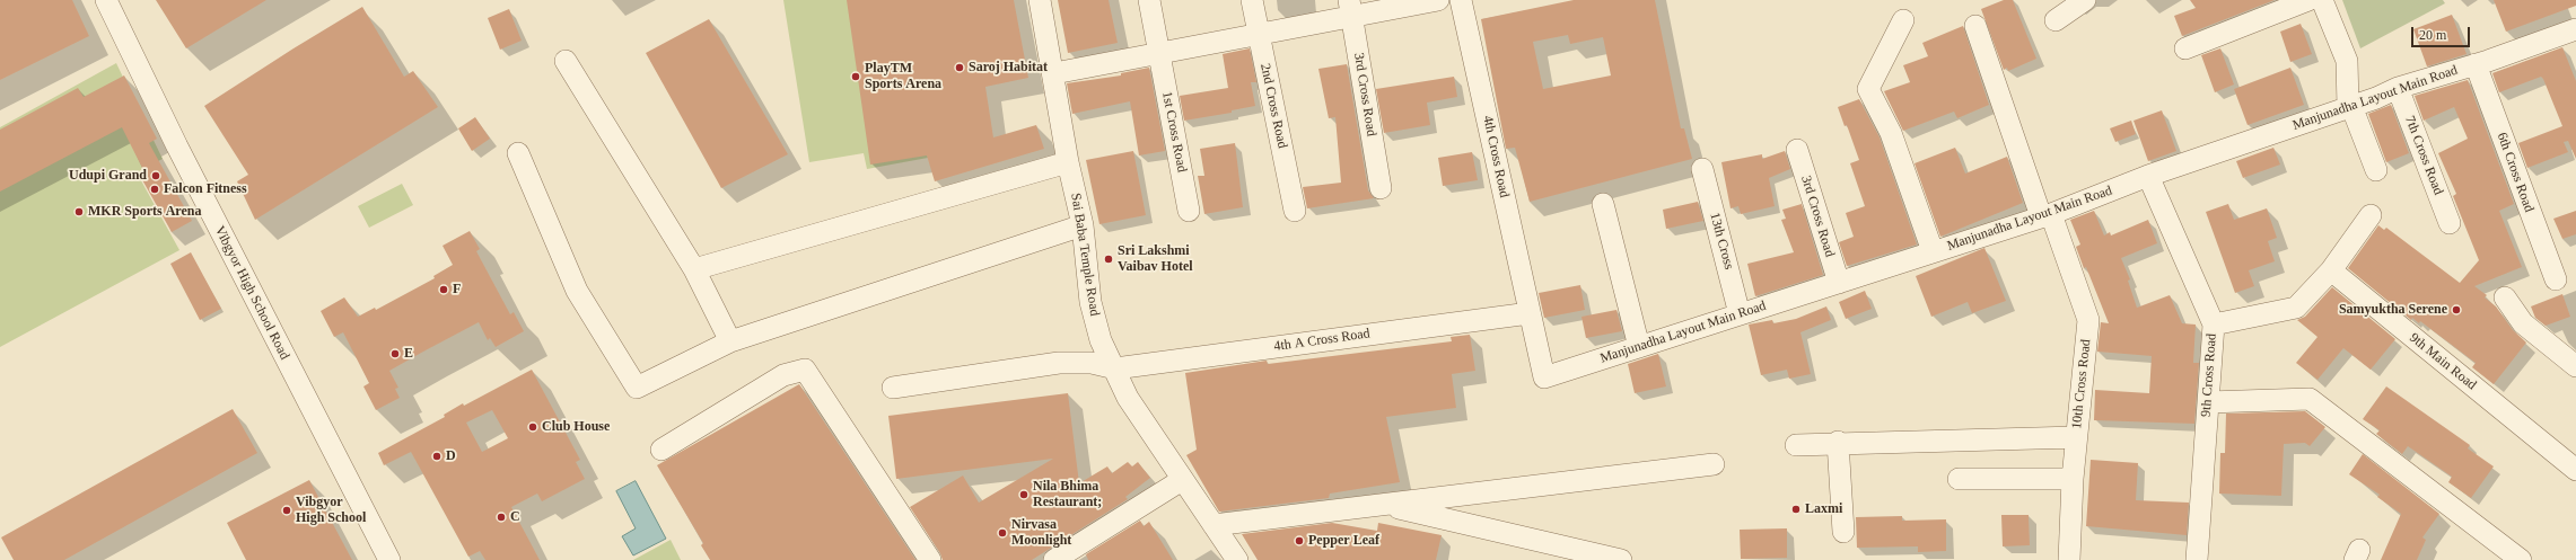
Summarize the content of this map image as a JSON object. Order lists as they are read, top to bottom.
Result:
{
  "streets": {
    "street": [
      "3rd Cross Road",
      "Manjunadha Layout Main Road",
      "2nd Cross Road",
      "1st Cross Road",
      "7th Cross Road",
      "4th Cross Road",
      "6th Cross Road",
      "13th Cross",
      "Sai Baba Temple Road",
      "Vibgyor High School Road",
      "4th A Cross Road",
      "9th Main Road",
      "9th Cross Road",
      "10th Cross Road"
    ]
  },
  "crossings": [
    ["3rd Cross Road", "Manjunadha Layout Main Road"],
    ["Manjunadha Layout Main Road", "7th Cross Road"],
    ["Manjunadha Layout Main Road", "4th Cross Road"],
    ["Manjunadha Layout Main Road", "6th Cross Road"],
    ["Manjunadha Layout Main Road", "13th Cross"],
    ["Manjunadha Layout Main Road", "4th A Cross Road"],
    ["Manjunadha Layout Main Road", "9th Cross Road"],
    ["Manjunadha Layout Main Road", "10th Cross Road"],
    ["4th Cross Road", "4th A Cross Road"],
    ["Sai Baba Temple Road", "4th A Cross Road"]
  ],
  "places": [
    "Saroj Habitat",
    "PlayTM Sports Arena",
    "Udupi Grand",
    "Falcon Fitness",
    "MKR Sports Arena",
    "Sri Lakshmi Vaibav Hotel",
    "F",
    "Samyuktha Serene",
    "E",
    "Club House",
    "D",
    "Nila Bhima Restaurant;",
    "Laxmi",
    "Vibgyor High School",
    "C",
    "Nirvasa Moonlight",
    "Pepper Leaf"
  ],
  "scale_bar": "20 m"
}
